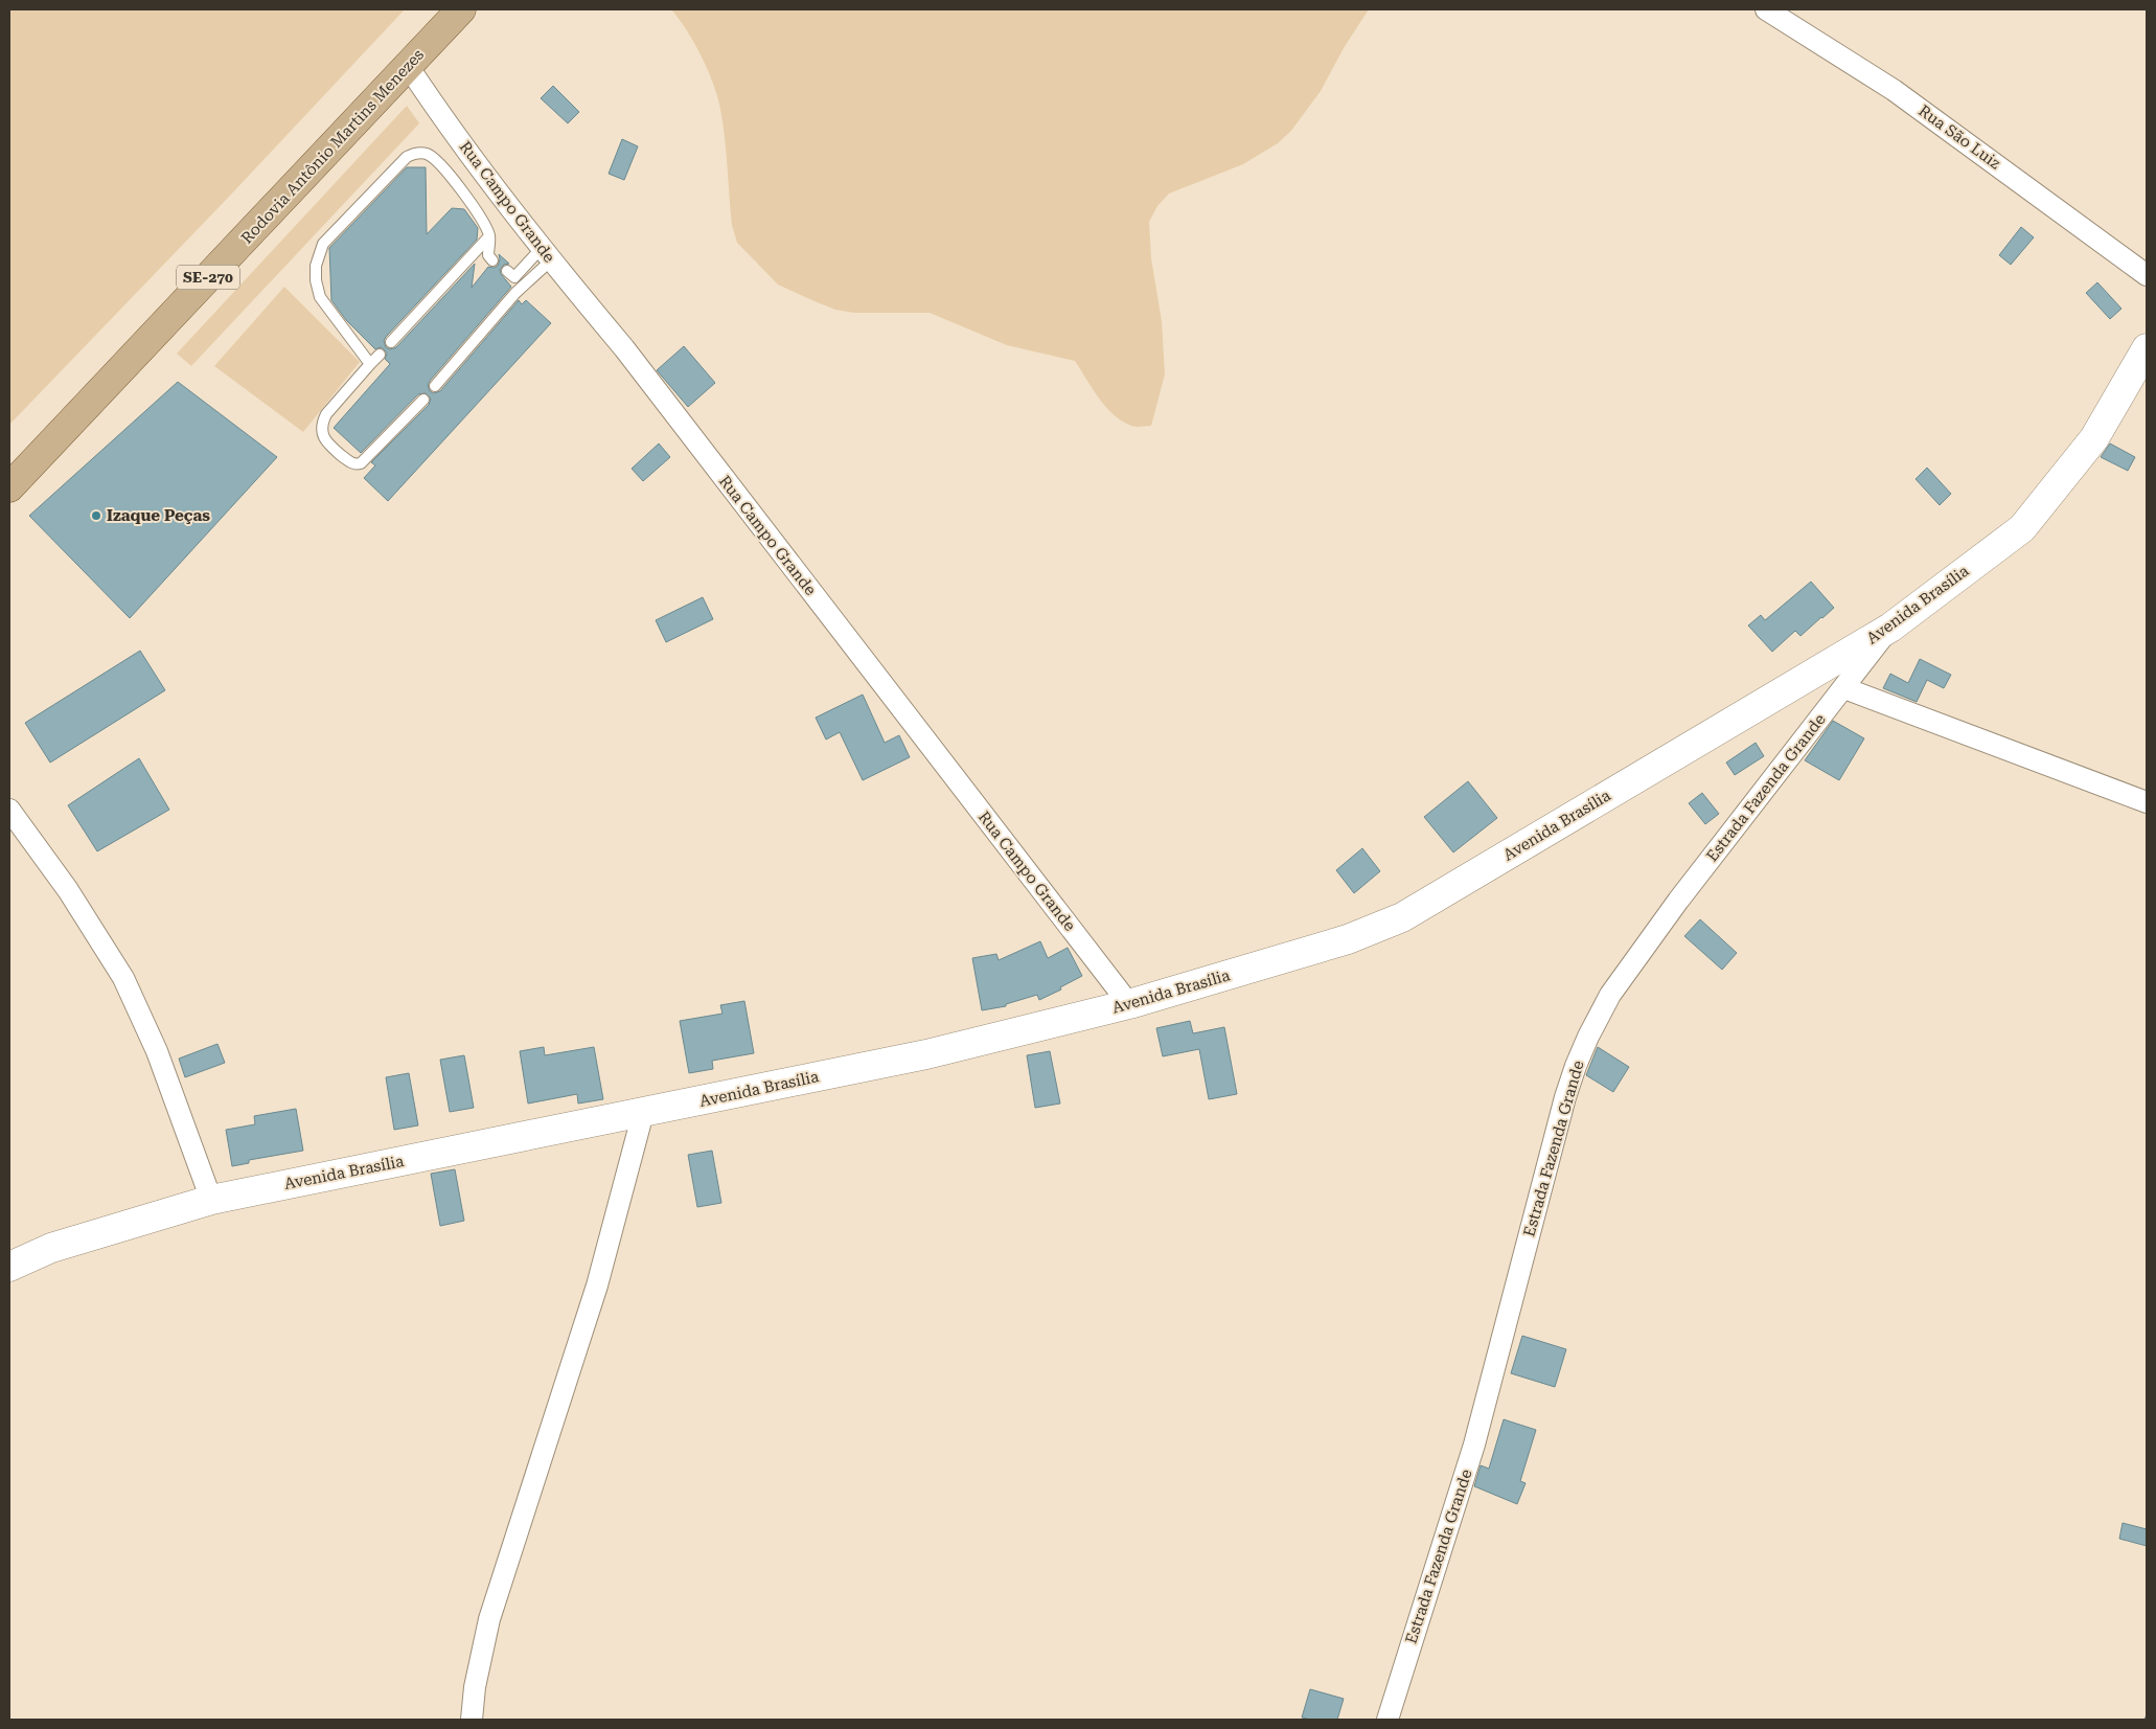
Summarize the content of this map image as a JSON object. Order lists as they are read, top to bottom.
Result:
{
  "streets": {
    "main road": ["Rodovia Antônio Martins Menezes", "SE-270", "Avenida Brasília"],
    "street": ["Rua São Luiz", "Rua Campo Grande", "Estrada Fazenda Grande"]
  },
  "crossings": [
    ["Rodovia Antônio Martins Menezes", "Rua Campo Grande"],
    ["Rua Campo Grande", "Avenida Brasília"],
    ["Avenida Brasília", "Estrada Fazenda Grande"]
  ],
  "places": ["Izaque Peças"]
}
